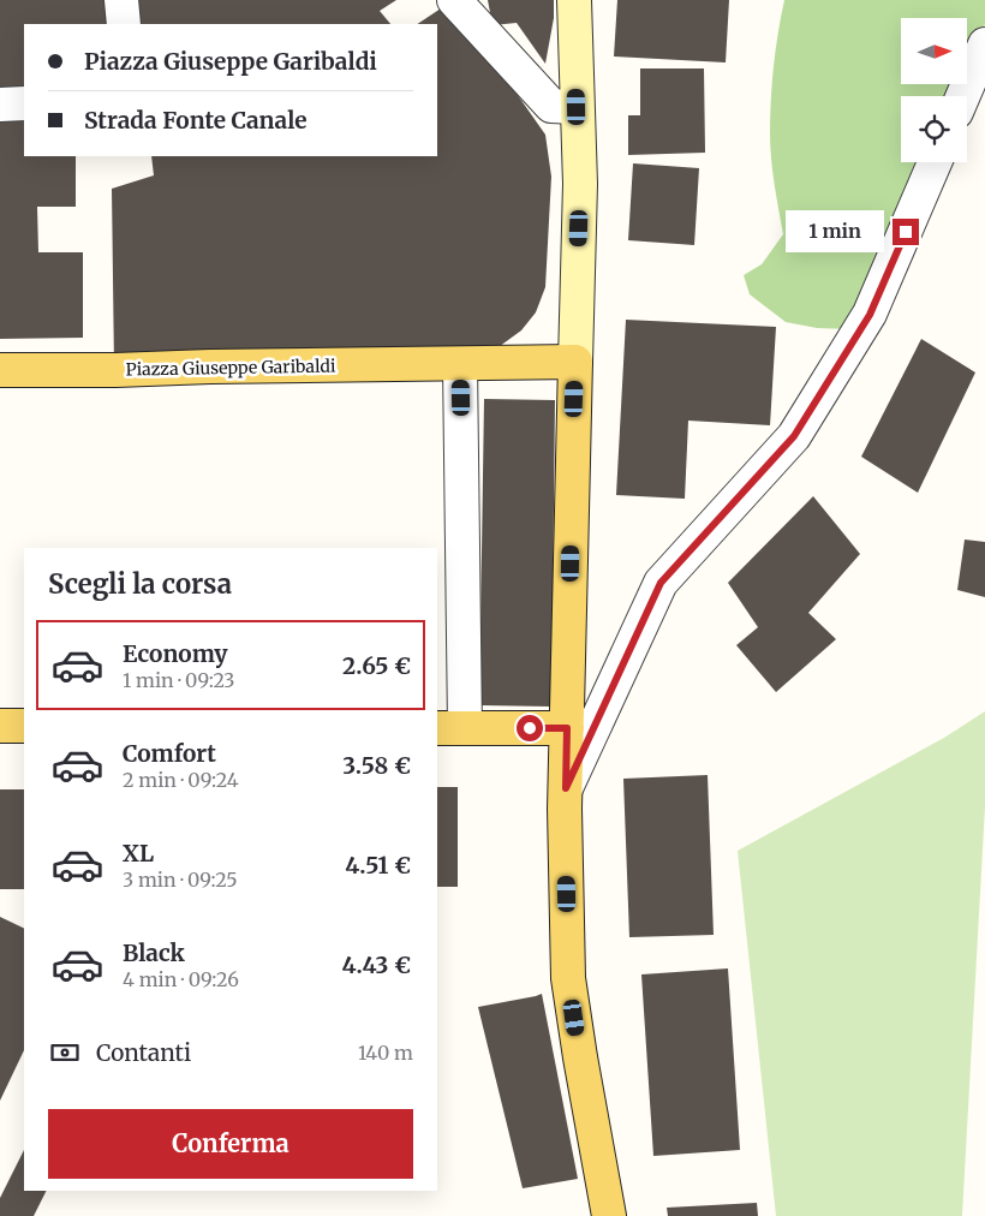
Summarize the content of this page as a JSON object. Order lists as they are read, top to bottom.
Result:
{
  "streets": {
    "main road": ["Piazza Giuseppe Garibaldi"]
  },
  "north": "right",
  "page": {
    "banner": ["Piazza Giuseppe Garibaldi", "Strada Fonte Canale"],
    "bubble": "1 min",
    "heading": "Scegli la corsa",
    "list": [
      {
        "name": "Economy",
        "note": "1 min · 09:23",
        "value": "2.65 €"
      },
      {
        "name": "Comfort",
        "note": "2 min · 09:24",
        "value": "3.58 €"
      },
      {
        "name": "XL",
        "note": "3 min · 09:25",
        "value": "4.51 €"
      },
      {
        "name": "Black",
        "note": "4 min · 09:26",
        "value": "4.43 €"
      }
    ],
    "pay": ["Contanti", "140 m"],
    "buttons": "Conferma"
  }
}
